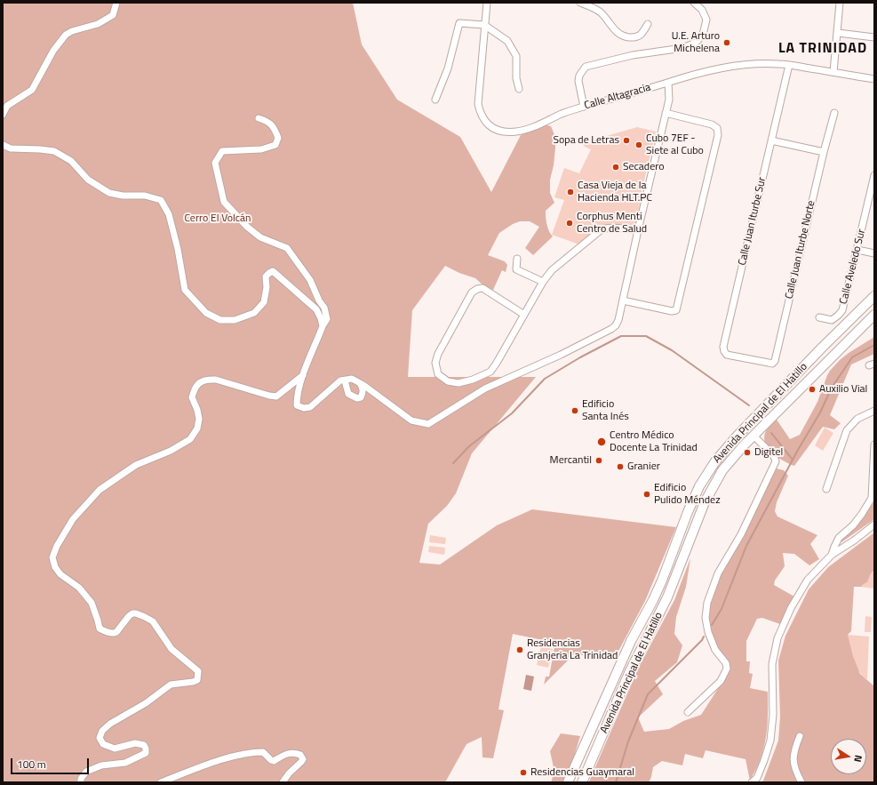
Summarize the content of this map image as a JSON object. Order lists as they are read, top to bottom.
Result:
{
  "streets": {
    "main road": ["Avenida Principal de El Hatillo"],
    "street": [
      "Calle Altagracia",
      "Calle Juan Iturbe Sur",
      "Calle Juan Iturbe Norte",
      "Calle Aveledo Sur"
    ]
  },
  "crossings": [
    ["Calle Altagracia", "Calle Juan Iturbe Sur"],
    ["Calle Juan Iturbe Sur", "Calle Juan Iturbe Norte"]
  ],
  "districts": ["LA TRINIDAD"],
  "parks": ["Cerro El Volcán"],
  "places": [
    "U.E. Arturo Michelena",
    "Sopa de Letras",
    "Cubo 7EF - Siete al Cubo",
    "Secadero",
    "Casa Vieja de la Hacienda HLT.PC",
    "Corphus Menti Centro de Salud",
    "Auxilio Vial",
    "Edificio Santa Inés",
    "Centro Médico Docente La Trinidad",
    "Digitel",
    "Mercantil",
    "Granier",
    "Edificio Pulido Méndez",
    "Residencias Granjeria La Trinidad",
    "Residencias Guaymaral"
  ],
  "scale_bar": "100 m",
  "north": "right"
}
